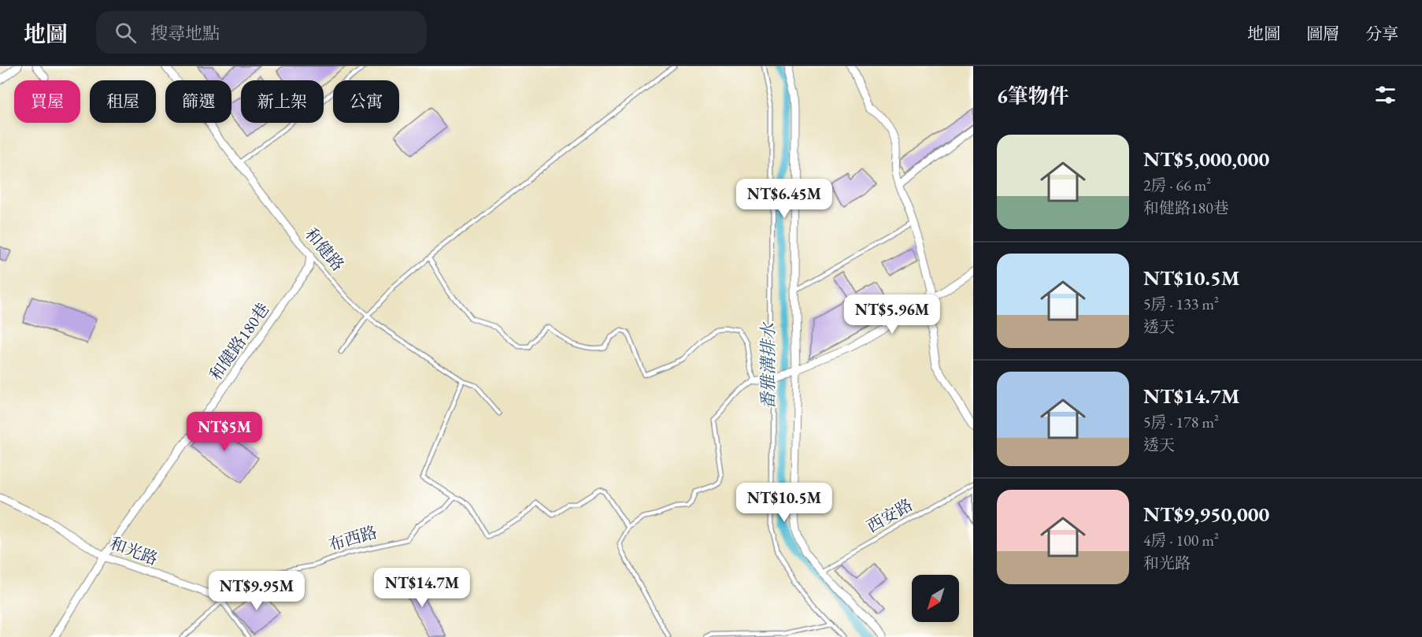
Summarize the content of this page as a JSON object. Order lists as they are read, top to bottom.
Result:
{
  "streets": {
    "street": ["和健路", "和健路180巷", "和光路"],
    "lane": ["西安路", "布西路"]
  },
  "crossings": [
    ["和健路", "和健路180巷"],
    ["和健路180巷", "和光路"],
    ["布西路", "和光路"]
  ],
  "water": ["番雅溝排水"],
  "north": "bottom left",
  "page": {
    "header": "地圖",
    "search": "搜尋地點",
    "nav": ["地圖", "圖層", "分享"],
    "heading": "6筆物件",
    "chip": [
      "買屋",
      "租屋",
      "篩選",
      "新上架",
      "公寓"
    ],
    "list": [
      {
        "name": "NT$5,000,000",
        "note": "2房 · 66 m² · 和健路180巷"
      },
      {
        "name": "NT$10.5M",
        "note": "5房 · 133 m² · 透天"
      },
      {
        "name": "NT$14.7M",
        "note": "5房 · 178 m² · 透天"
      },
      {
        "name": "NT$9,950,000",
        "note": "4房 · 100 m² · 和光路"
      }
    ],
    "price": [
      "NT$6.45M",
      "NT$5.96M",
      "NT$5M",
      "NT$10.5M",
      "NT$14.7M",
      "NT$9.95M"
    ]
  }
}
